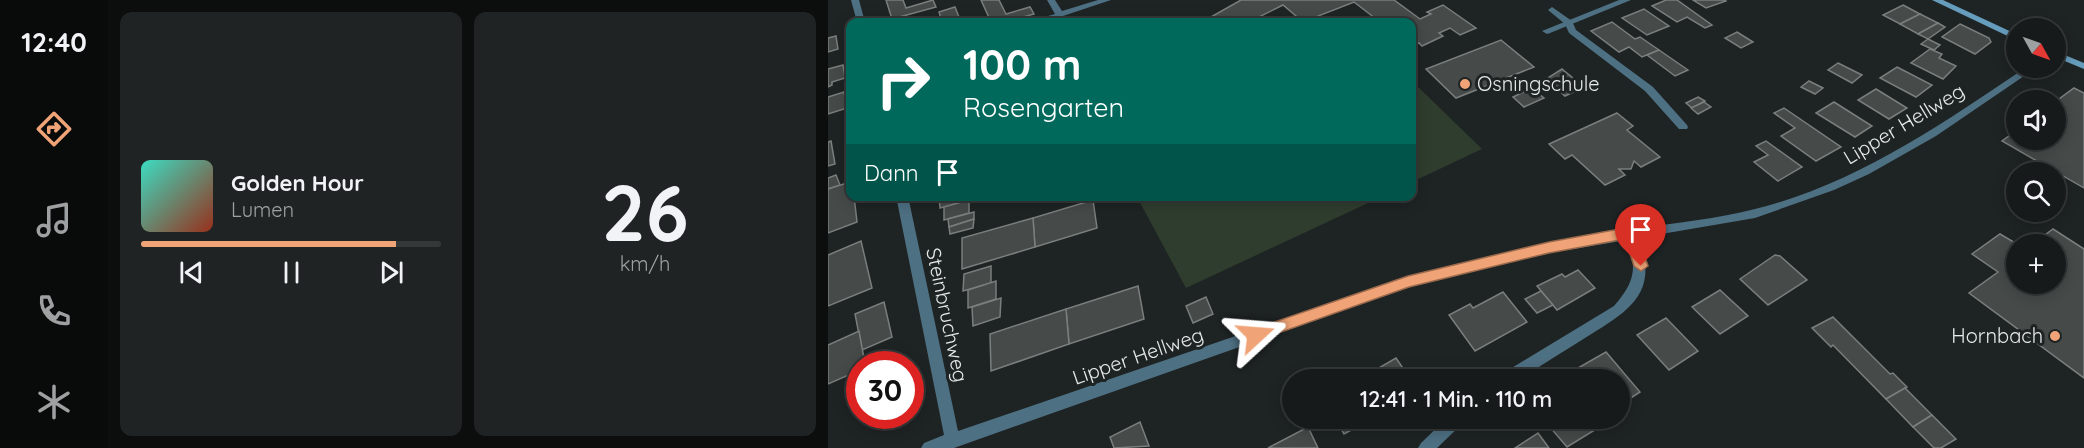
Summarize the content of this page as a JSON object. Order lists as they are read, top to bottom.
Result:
{
  "streets": {
    "street": ["Lipper Hellweg", "Steinbruchweg"]
  },
  "crossings": [
    ["Lipper Hellweg", "Steinbruchweg"]
  ],
  "places": ["Osningschule", "Hornbach"],
  "north": "bottom right",
  "page": {
    "tabs": "12:40",
    "tile": ["26", "km/h"],
    "map_buttons": "+",
    "turn": ["100 m", "Rosengarten"],
    "then": "Dann",
    "song": ["Golden Hour", "Lumen"],
    "limit": "30",
    "trip": "12:41 · 1 Min. · 110 m"
  }
}
